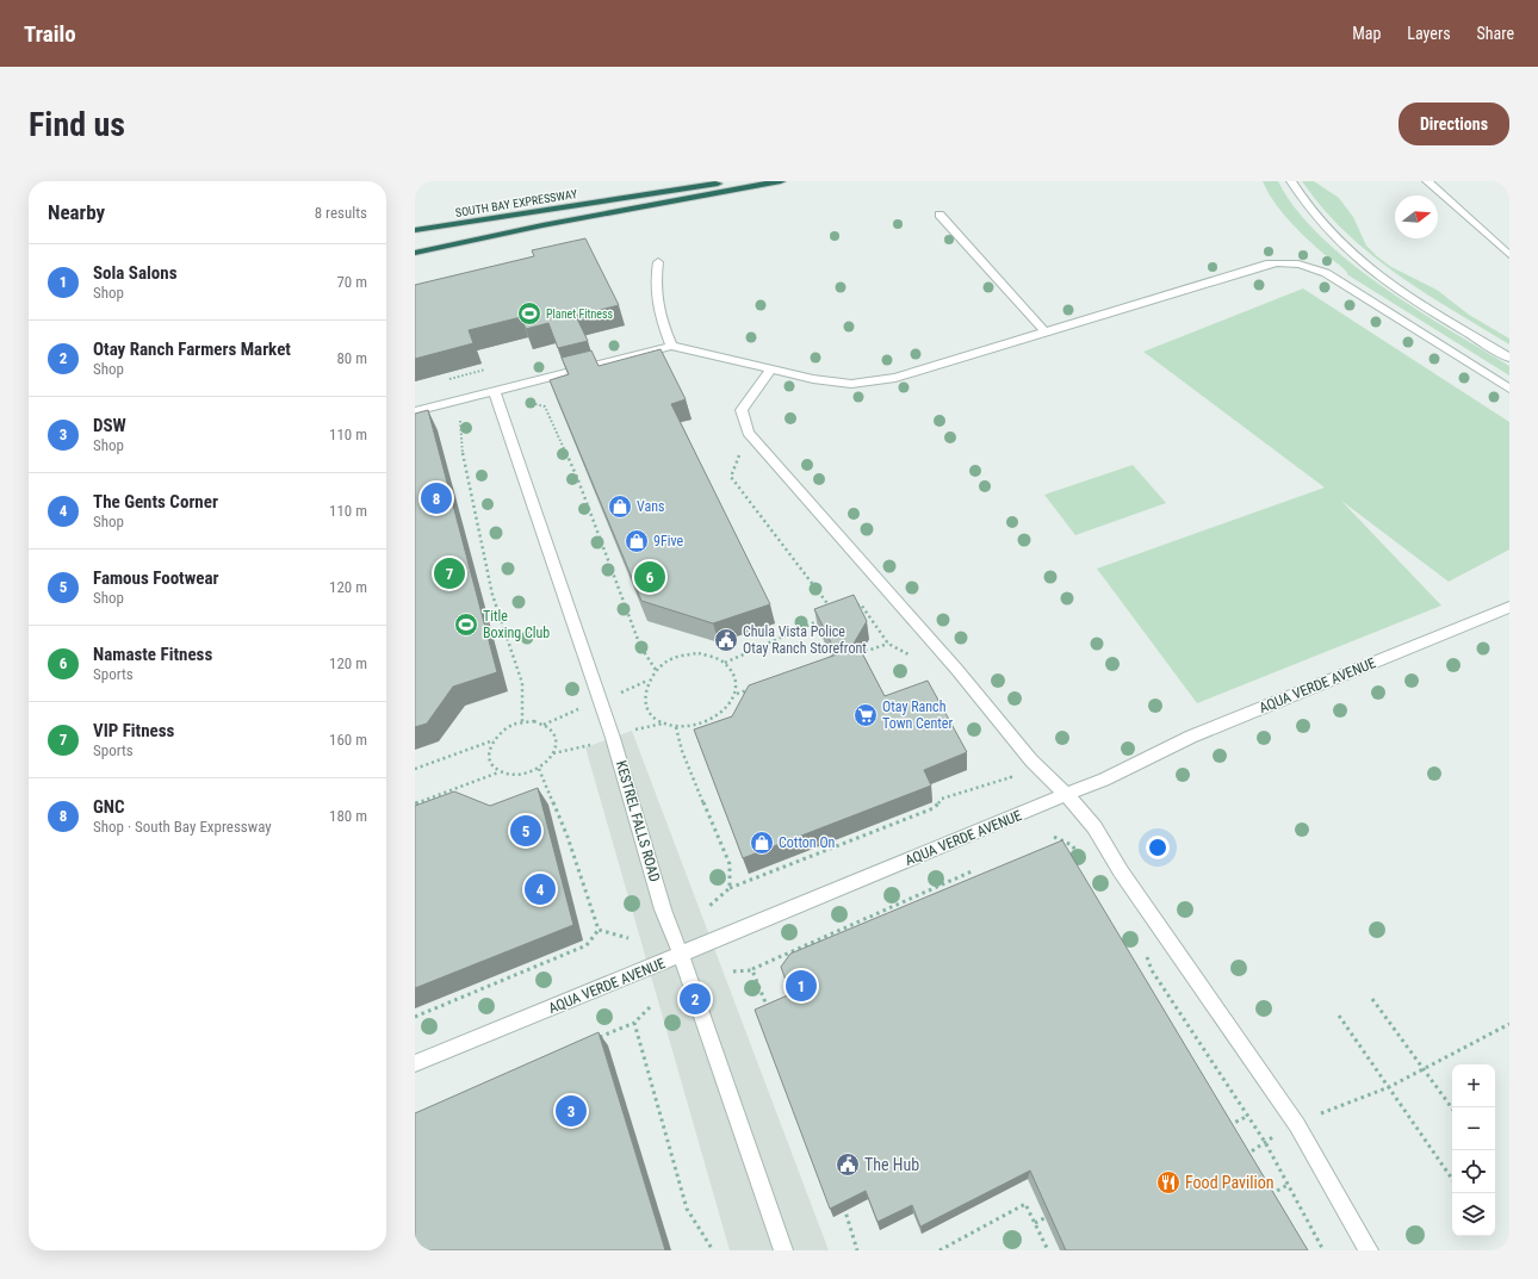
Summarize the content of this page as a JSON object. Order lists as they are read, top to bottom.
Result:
{
  "streets": {
    "highway": ["SOUTH BAY EXPRESSWAY"],
    "street": ["AQUA VERDE AVENUE", "KESTREL FALLS ROAD"]
  },
  "crossings": [
    ["AQUA VERDE AVENUE", "KESTREL FALLS ROAD"]
  ],
  "places": {
    "sports": ["Planet Fitness", "Title Boxing Club"],
    "shop": ["Vans", "9Five", "Cotton On"],
    "public building": ["Chula Vista Police Otay Ranch Storefront", "The Hub"],
    "supermarket": ["Otay Ranch Town Center"],
    "restaurant": ["Food Pavilion"]
  },
  "north": "right",
  "page": {
    "header": "Trailo",
    "nav": ["Map", "Layers", "Share"],
    "buttons": "Directions",
    "title": "Find us",
    "heading": ["Nearby", "8 results"],
    "list": [
      {
        "mark": "1",
        "name": "Sola Salons",
        "note": "Shop",
        "value": "70 m"
      },
      {
        "mark": "2",
        "name": "Otay Ranch Farmers Market",
        "note": "Shop",
        "value": "80 m"
      },
      {
        "mark": "3",
        "name": "DSW",
        "note": "Shop",
        "value": "110 m"
      },
      {
        "mark": "4",
        "name": "The Gents Corner",
        "note": "Shop",
        "value": "110 m"
      },
      {
        "mark": "5",
        "name": "Famous Footwear",
        "note": "Shop",
        "value": "120 m"
      },
      {
        "mark": "6",
        "name": "Namaste Fitness",
        "note": "Sports",
        "value": "120 m"
      },
      {
        "mark": "7",
        "name": "VIP Fitness",
        "note": "Sports",
        "value": "160 m"
      },
      {
        "mark": "8",
        "name": "GNC",
        "note": "Shop · South Bay Expressway",
        "value": "180 m"
      }
    ],
    "pins": [
      "8",
      "7",
      "6",
      "5",
      "4",
      "1",
      "2",
      "3"
    ],
    "map_buttons": ["+", "−"]
  }
}
